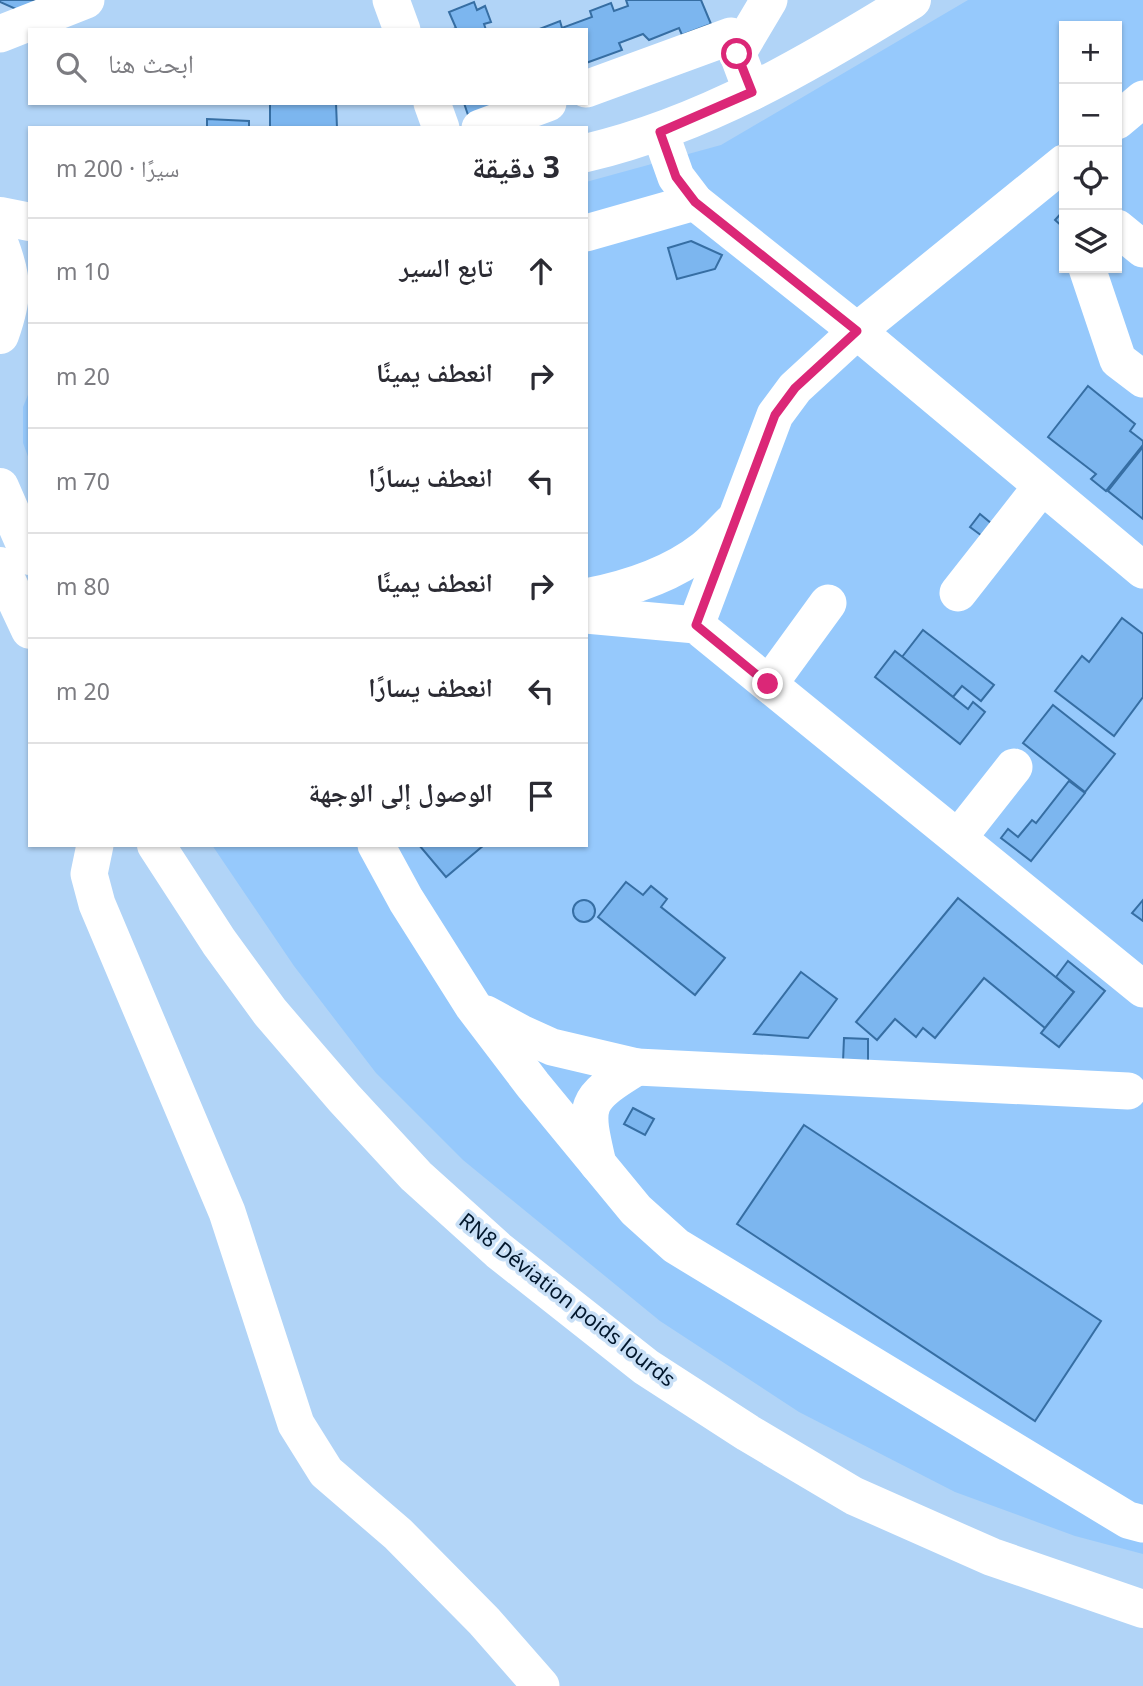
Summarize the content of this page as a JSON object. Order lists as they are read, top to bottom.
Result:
{
  "streets": {
    "main road": ["RN8 Déviation poids lourds"]
  },
  "page": {
    "map_buttons": ["+", "−"],
    "search": "ابحث هنا",
    "heading": ["3 دقيقة", "سيرًا · 200 m"],
    "list": [
      ["تابع السير", "10 m"],
      ["انعطف يمينًا", "20 m"],
      ["انعطف يسارًا", "70 m"],
      ["انعطف يمينًا", "80 m"],
      ["انعطف يسارًا", "20 m"],
      "الوصول إلى الوجهة"
    ]
  }
}
